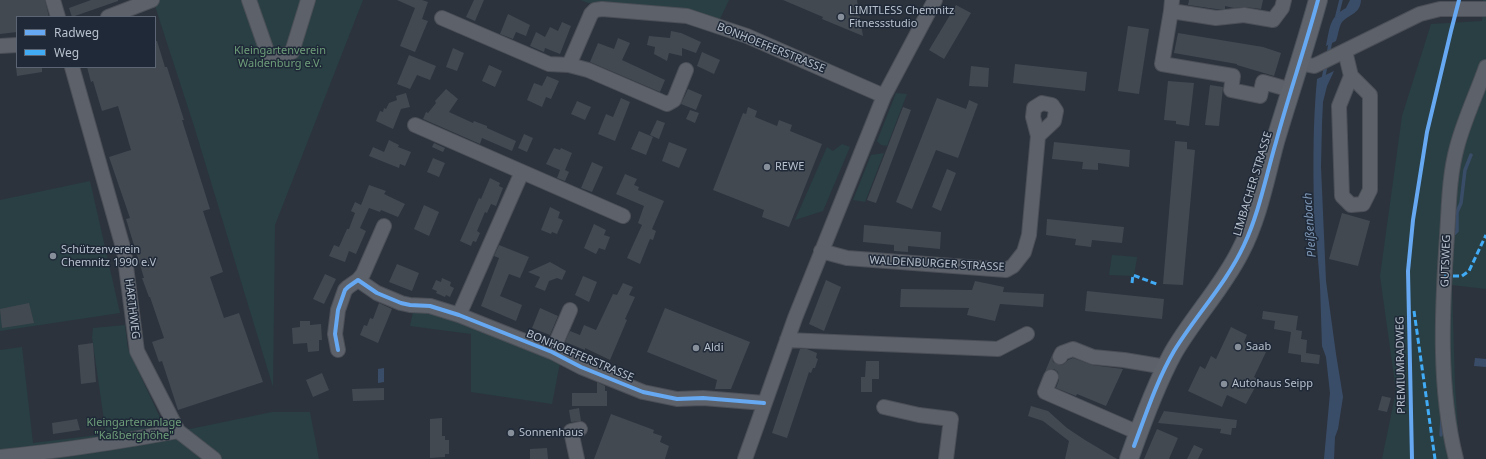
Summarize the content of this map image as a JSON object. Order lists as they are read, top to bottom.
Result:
{
  "streets": {
    "main road": ["LIMBACHER STRASSE"],
    "street": [
      "BONHOEFFERSTRASSE",
      "GUTSWEG",
      "WALDENBURGER STRASSE",
      "HARTHWEG"
    ],
    "cycle path": ["PREMIUMRADWEG"]
  },
  "water": ["Pleißenbach"],
  "parks": ["Kleingartenverein Waldenburg e.V.", "Kleingartenanlage \"Kaßberghöhe\""],
  "places": [
    "LIMITLESS Chemnitz Fitnessstudio",
    "REWE",
    "Schützenverein Chemnitz 1990 e.V",
    "Saab",
    "Aldi",
    "Autohaus Seipp",
    "Sonnenhaus"
  ],
  "legend": ["Radweg", "Weg"]
}
